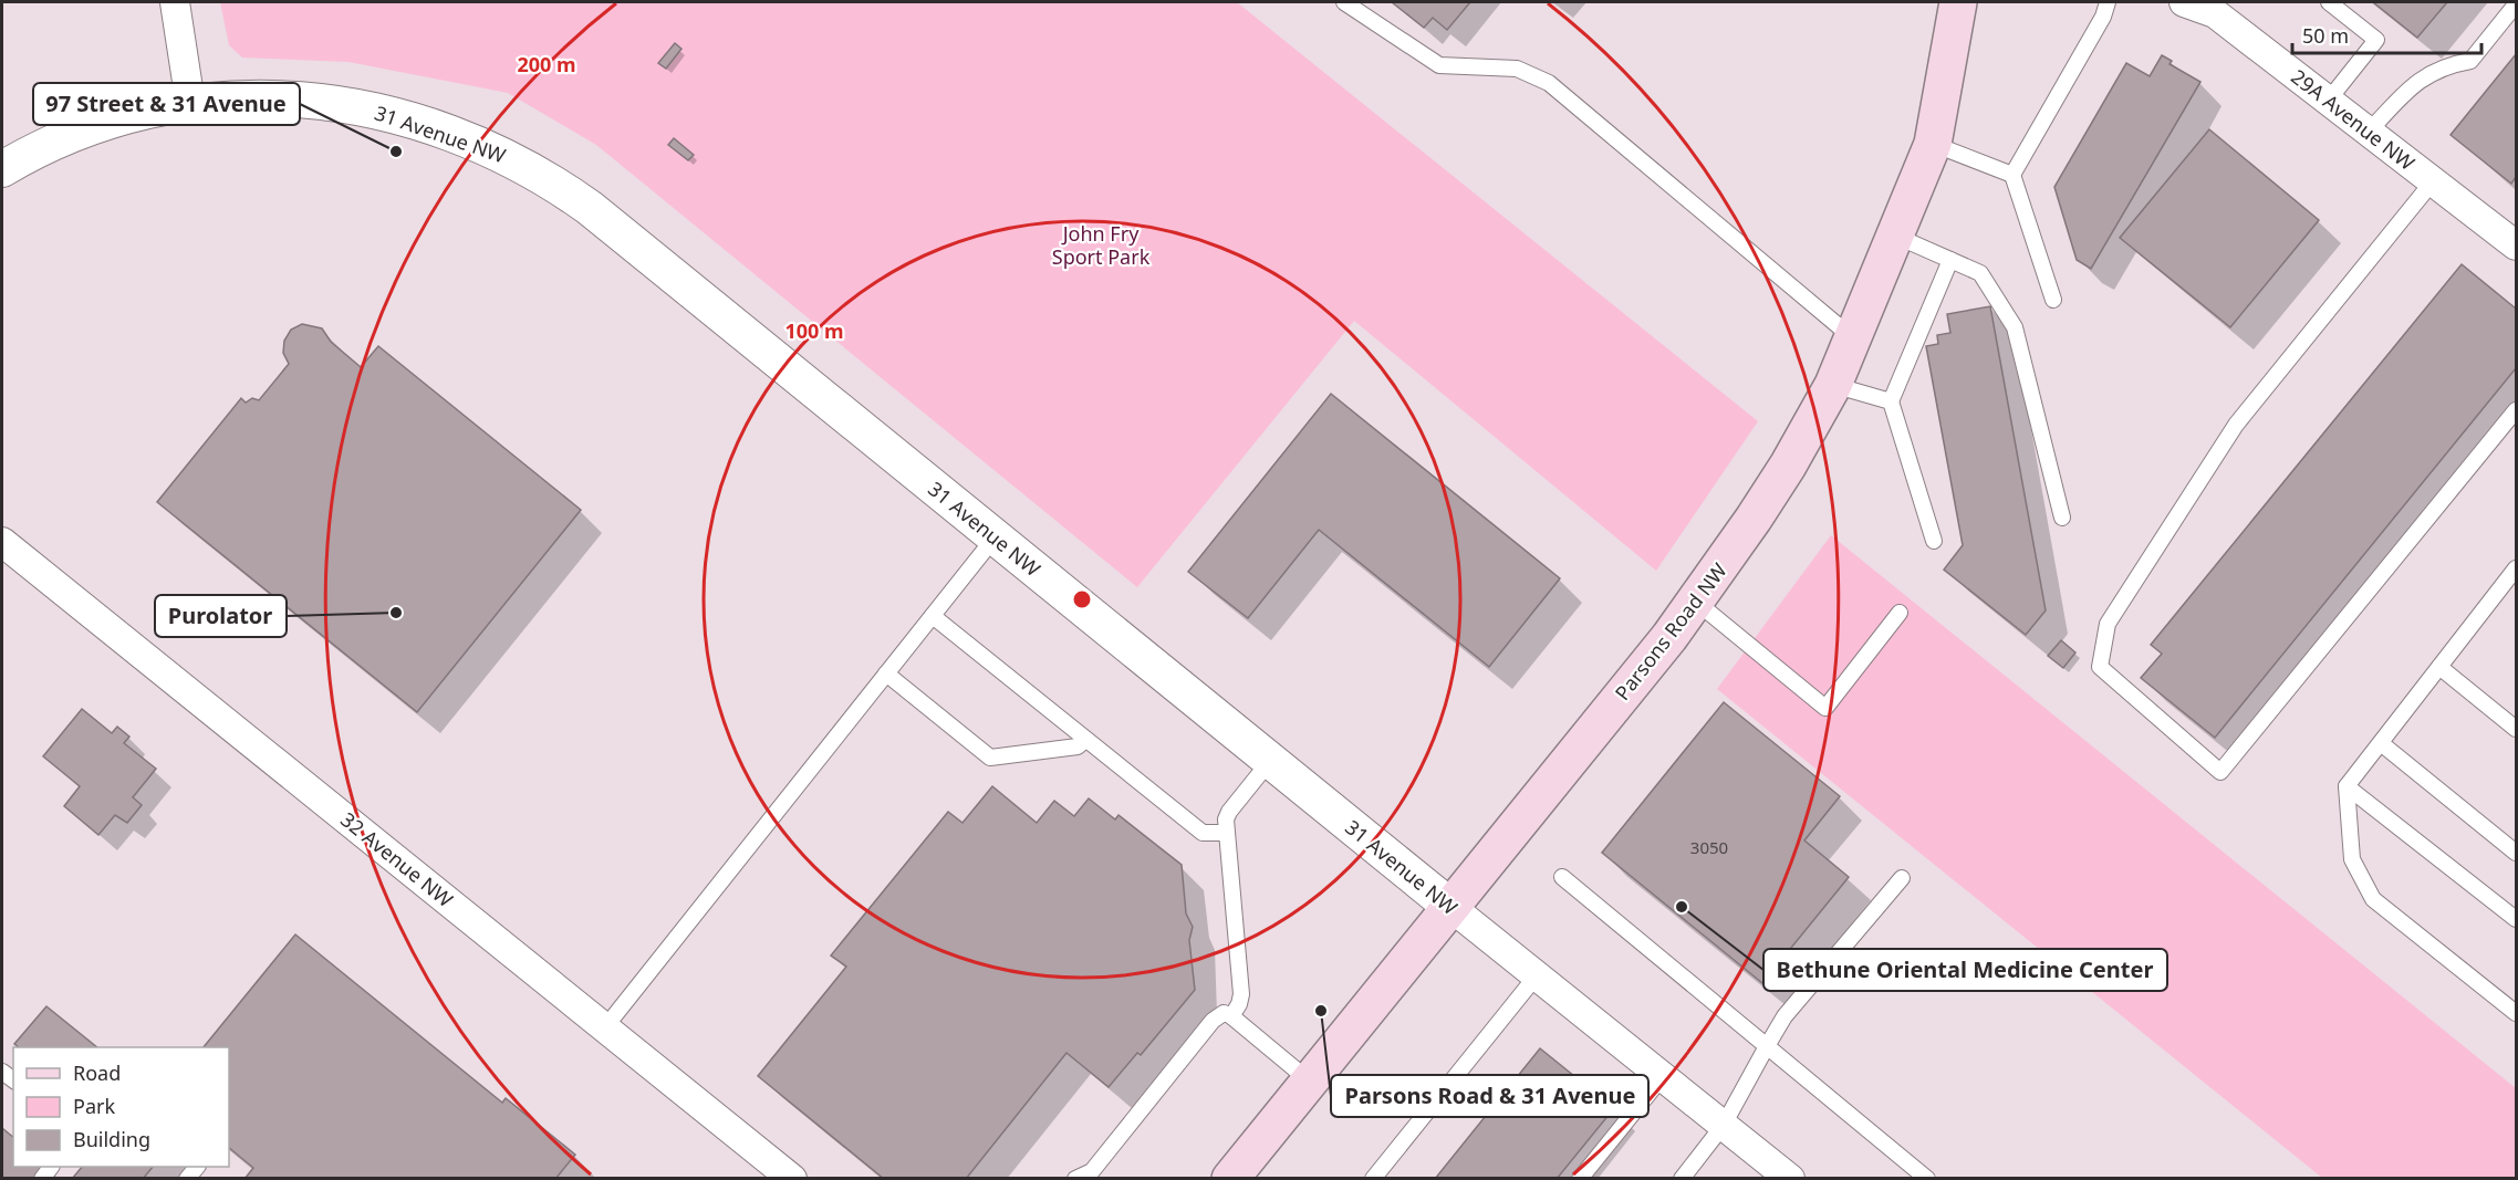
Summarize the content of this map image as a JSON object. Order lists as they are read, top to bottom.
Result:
{
  "streets": {
    "main road": ["Parsons Road NW"],
    "street": ["29A Avenue NW", "31 Avenue NW", "32 Avenue NW"]
  },
  "crossings": [
    ["31 Avenue NW", "Parsons Road NW"]
  ],
  "parks": ["John Fry Sport Park"],
  "places": [
    "97 Street & 31 Avenue",
    "Purolator",
    "Bethune Oriental Medicine Center",
    "Parsons Road & 31 Avenue"
  ],
  "house_numbers": ["3050"],
  "legend": ["Road", "Park", "Building"],
  "scale_bar": "50 m",
  "rings": ["200 m", "100 m"]
}
